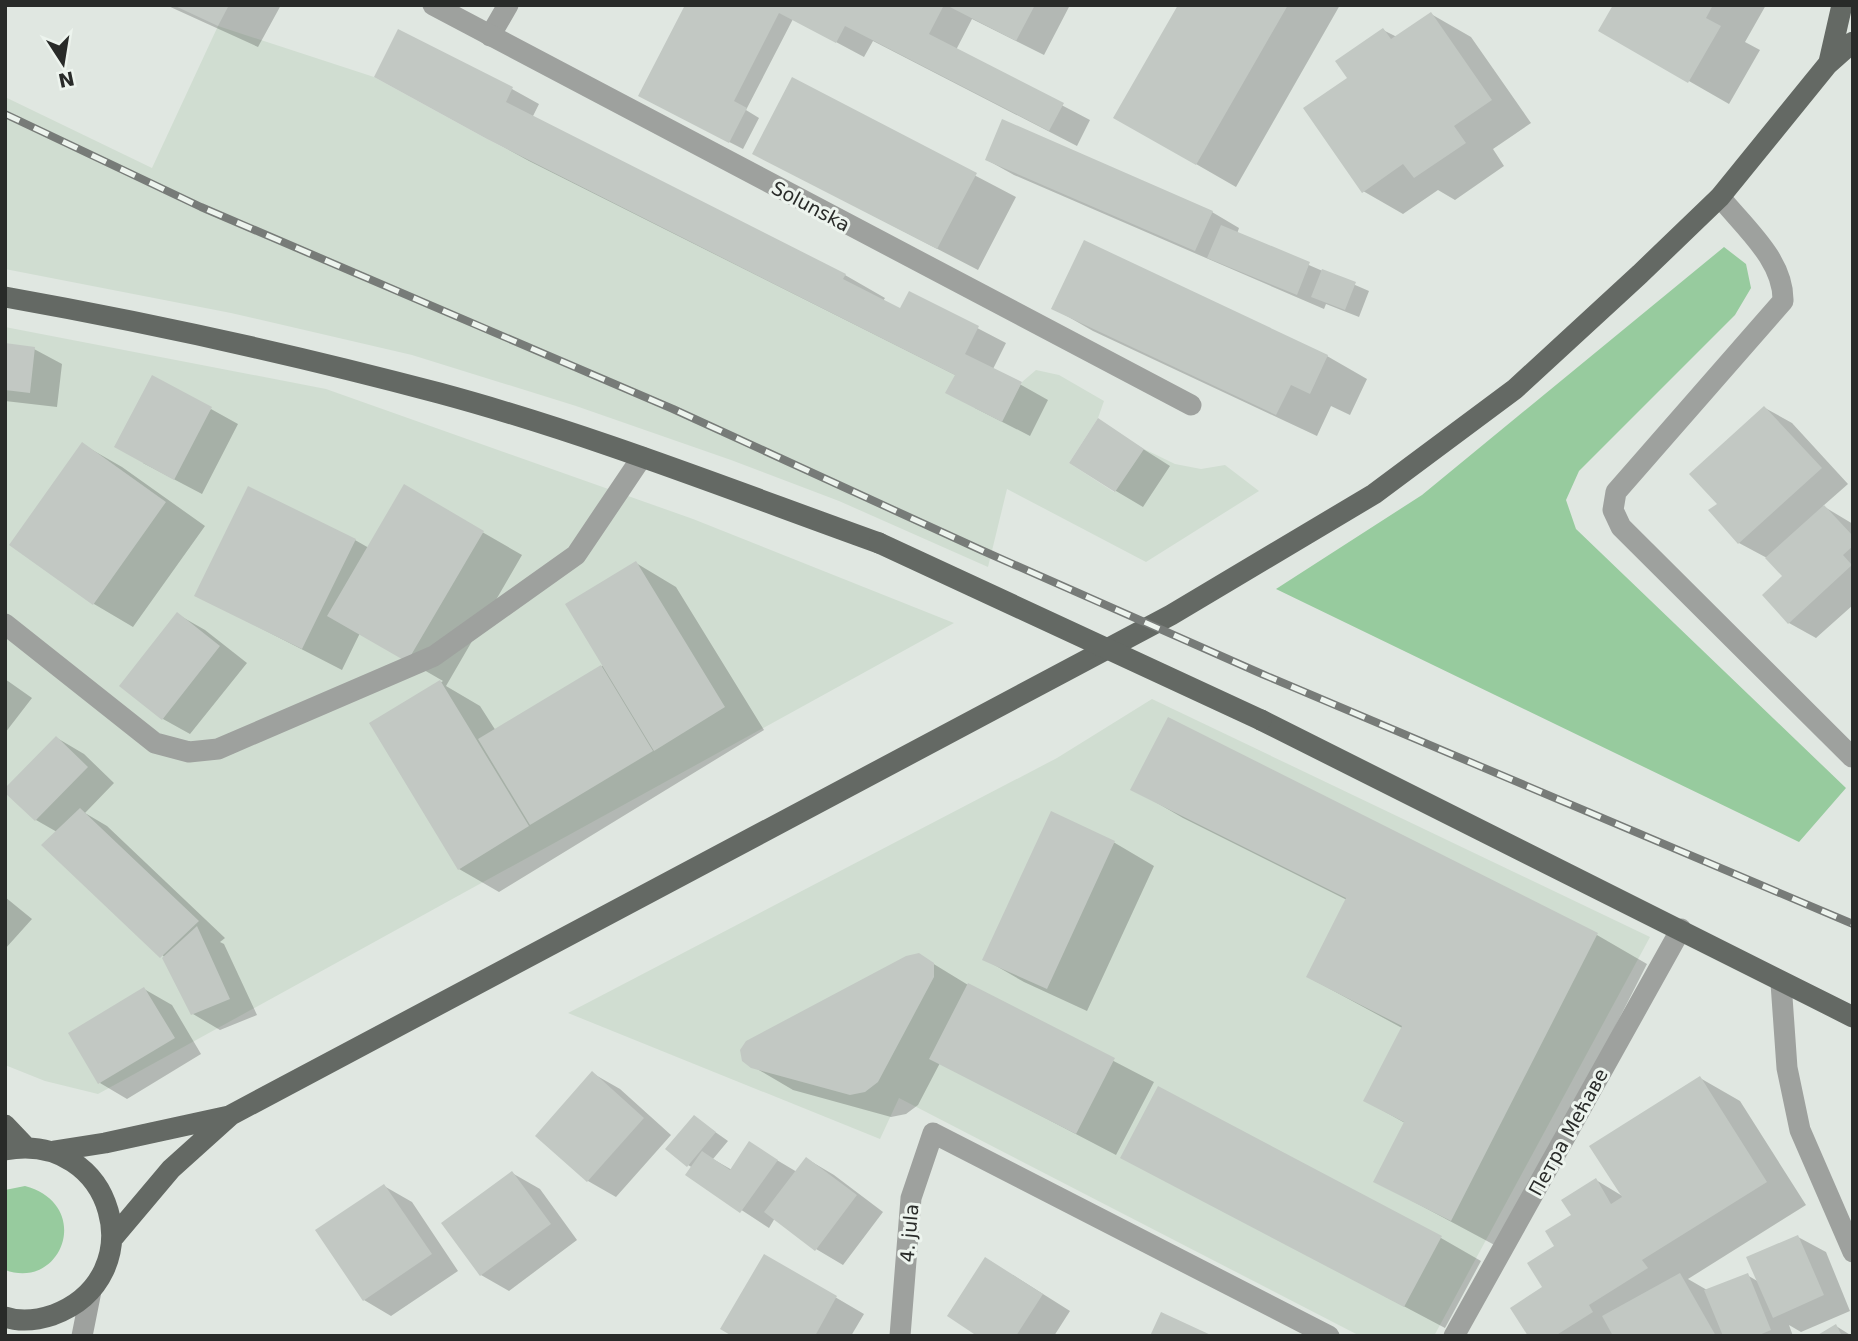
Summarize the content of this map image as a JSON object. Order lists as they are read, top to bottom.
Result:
{
  "streets": {
    "street": ["Solunska", "Петра Мећаве", "4. jula"]
  },
  "north": "bottom"
}
